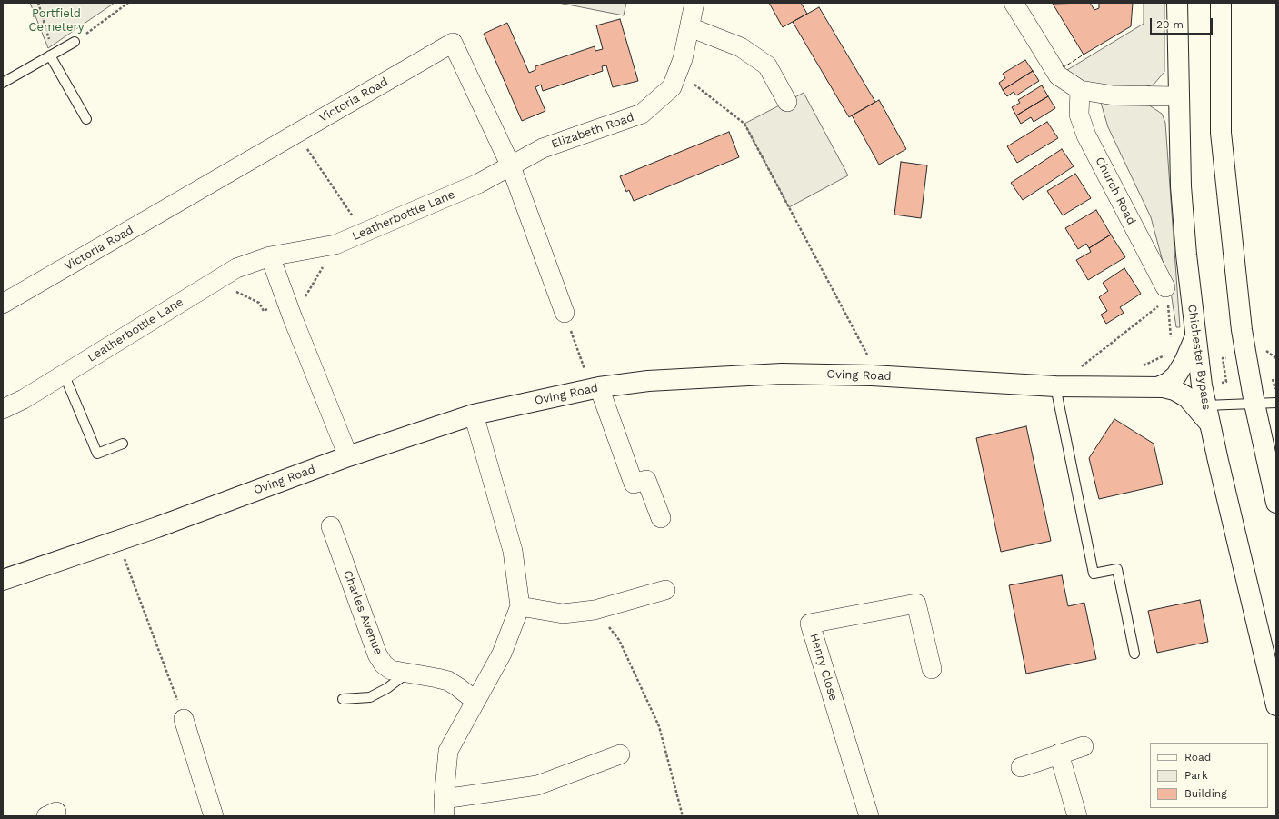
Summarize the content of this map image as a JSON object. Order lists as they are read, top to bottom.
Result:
{
  "streets": {
    "main road": ["Chichester Bypass", "Oving Road"],
    "street": [
      "Victoria Road",
      "Elizabeth Road",
      "Church Road",
      "Leatherbottle Lane",
      "Charles Avenue",
      "Henry Close"
    ]
  },
  "crossings": [
    ["Victoria Road", "Elizabeth Road"],
    ["Victoria Road", "Leatherbottle Lane"],
    ["Elizabeth Road", "Leatherbottle Lane"],
    ["Chichester Bypass", "Oving Road"]
  ],
  "parks": ["Portfield Cemetery"],
  "legend": ["Road", "Park", "Building"],
  "scale_bar": "20 m"
}
